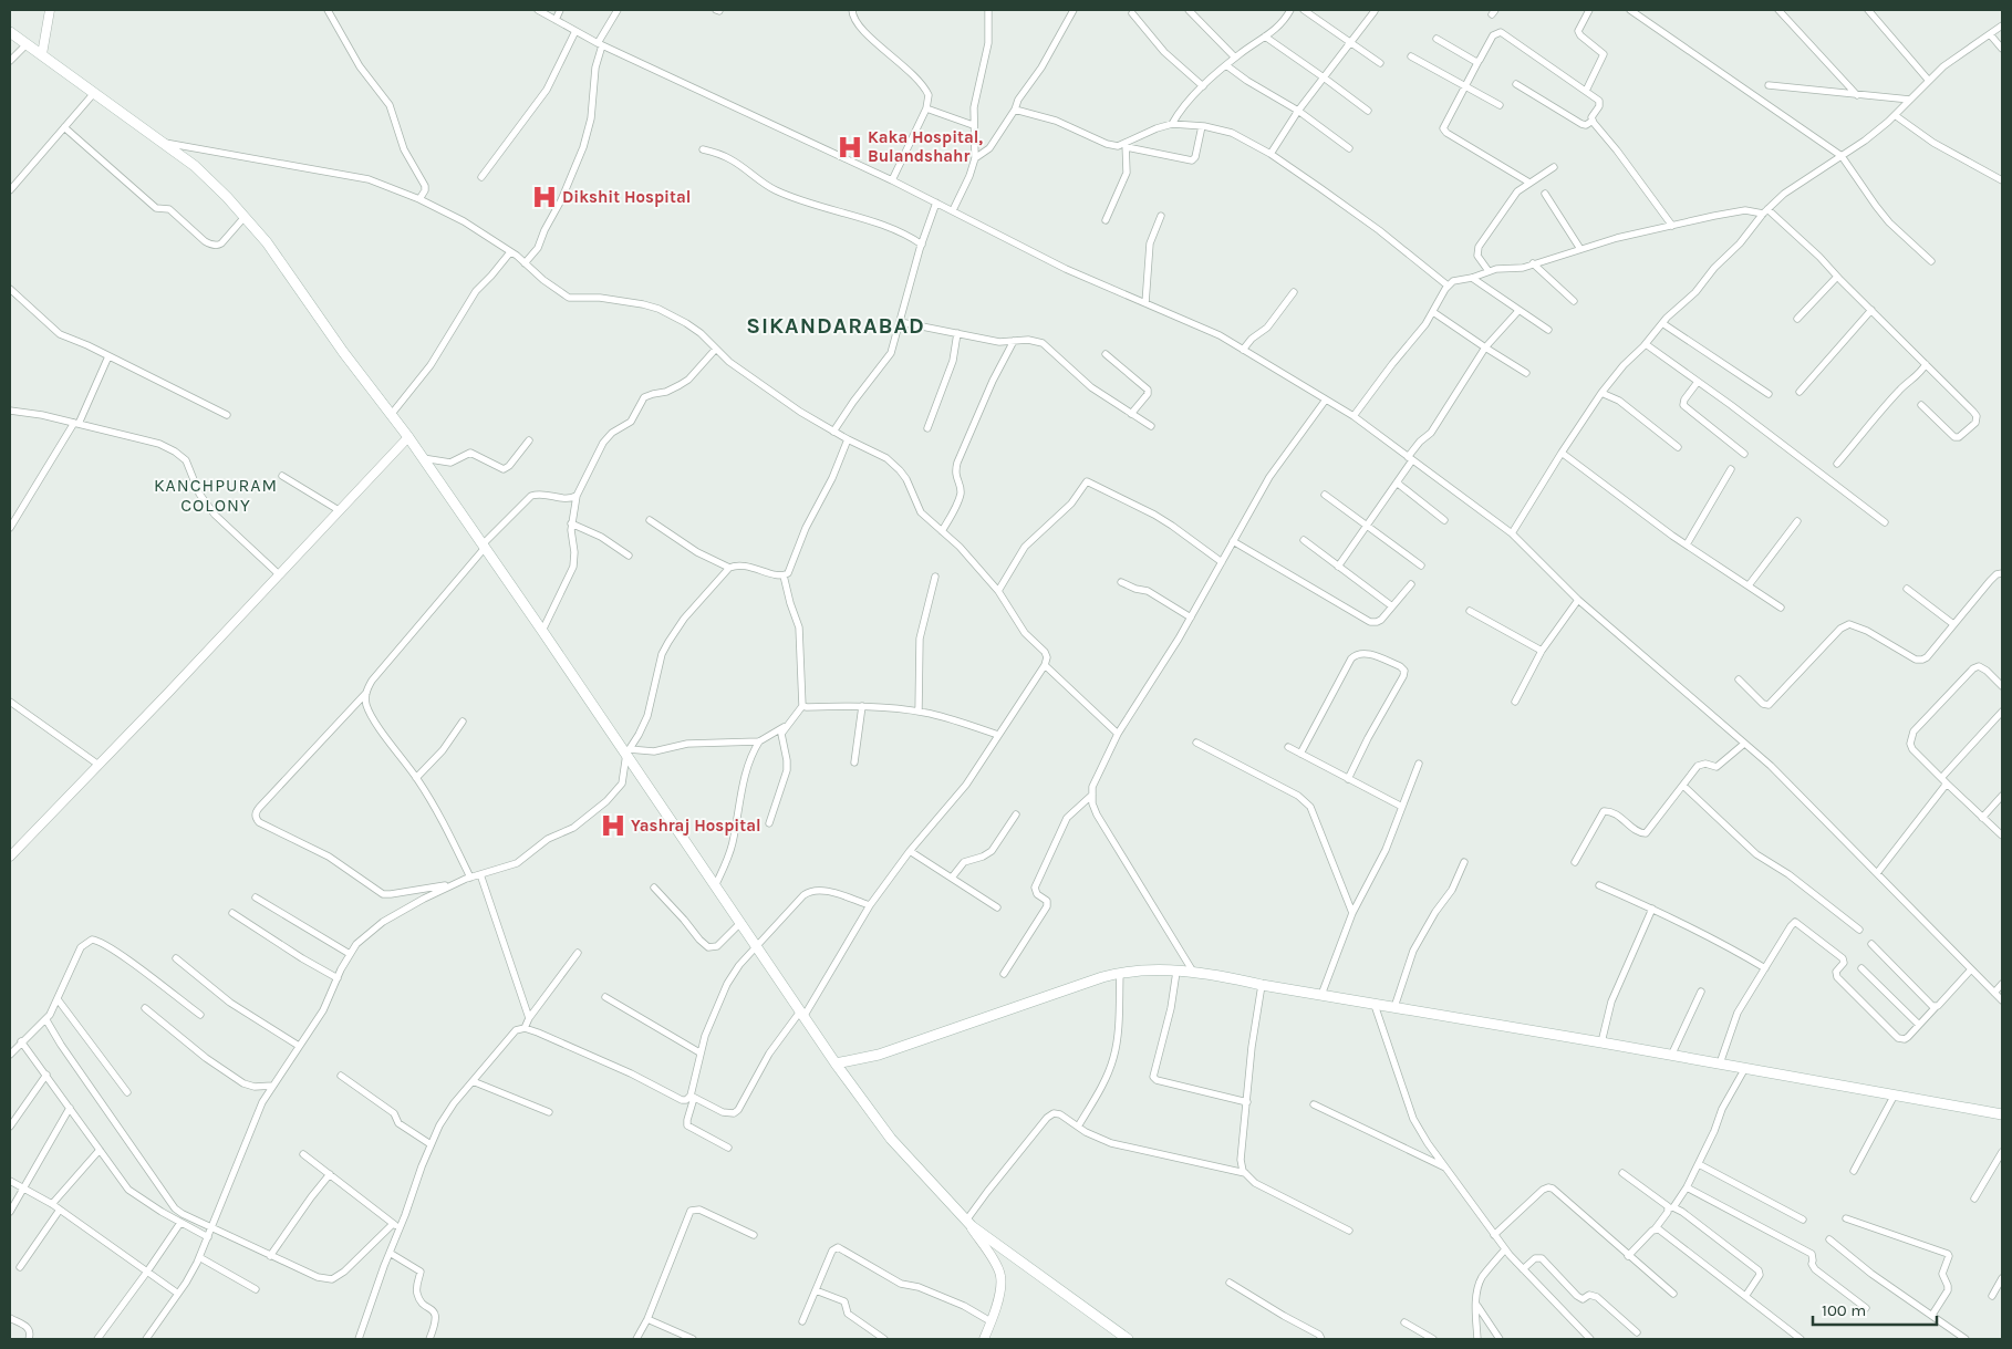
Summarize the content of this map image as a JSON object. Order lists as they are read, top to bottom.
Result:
{
  "districts": ["SIKANDARABAD", "KANCHPURAM COLONY"],
  "places": {
    "hospital": ["Kaka Hospital, Bulandshahr", "Dikshit Hospital", "Yashraj Hospital"]
  },
  "scale_bar": "100 m"
}
